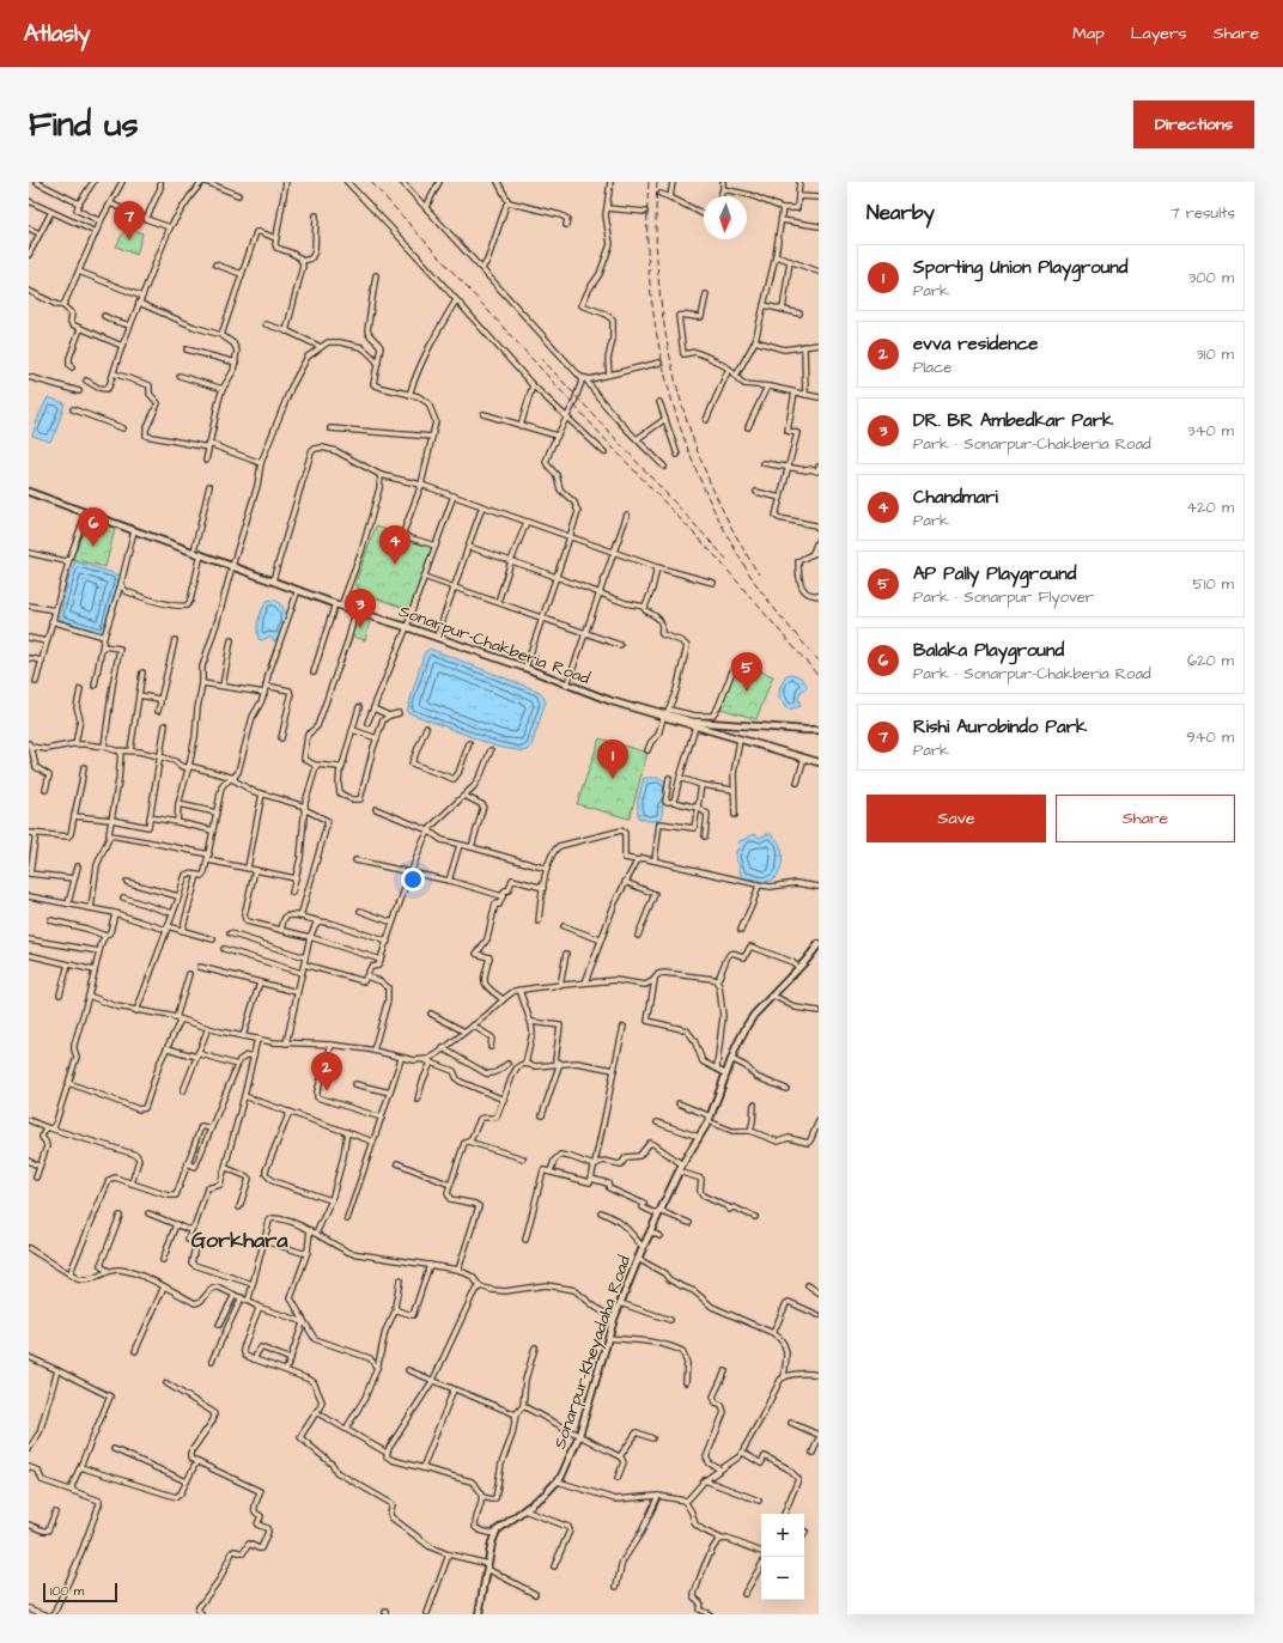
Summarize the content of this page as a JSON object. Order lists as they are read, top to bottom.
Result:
{
  "streets": {
    "main road": ["Sonarpur-Chakberia Road", "Sonarpur-Kheyadaha Road"]
  },
  "districts": ["Gorkhara"],
  "scale_bar": "100 m",
  "north": "bottom",
  "page": {
    "header": "Atlasly",
    "nav": ["Map", "Layers", "Share"],
    "buttons": [
      "Directions",
      ["Save", "Share"]
    ],
    "title": "Find us",
    "heading": ["Nearby", "7 results"],
    "pins": [
      "7",
      "6",
      "4",
      "3",
      "5",
      "1",
      "2"
    ],
    "list": [
      {
        "mark": "1",
        "name": "Sporting Union Playground",
        "note": "Park",
        "value": "300 m"
      },
      {
        "mark": "2",
        "name": "evva residence",
        "note": "Place",
        "value": "310 m"
      },
      {
        "mark": "3",
        "name": "DR. BR Ambedkar Park",
        "note": "Park · Sonarpur-Chakberia Road",
        "value": "340 m"
      },
      {
        "mark": "4",
        "name": "Chandmari",
        "note": "Park",
        "value": "420 m"
      },
      {
        "mark": "5",
        "name": "AP Pally Playground",
        "note": "Park · Sonarpur Flyover",
        "value": "510 m"
      },
      {
        "mark": "6",
        "name": "Balaka Playground",
        "note": "Park · Sonarpur-Chakberia Road",
        "value": "620 m"
      },
      {
        "mark": "7",
        "name": "Rishi Aurobindo Park",
        "note": "Park",
        "value": "940 m"
      }
    ],
    "map_buttons": ["+", "−"],
    "scale": "100 m"
  }
}
